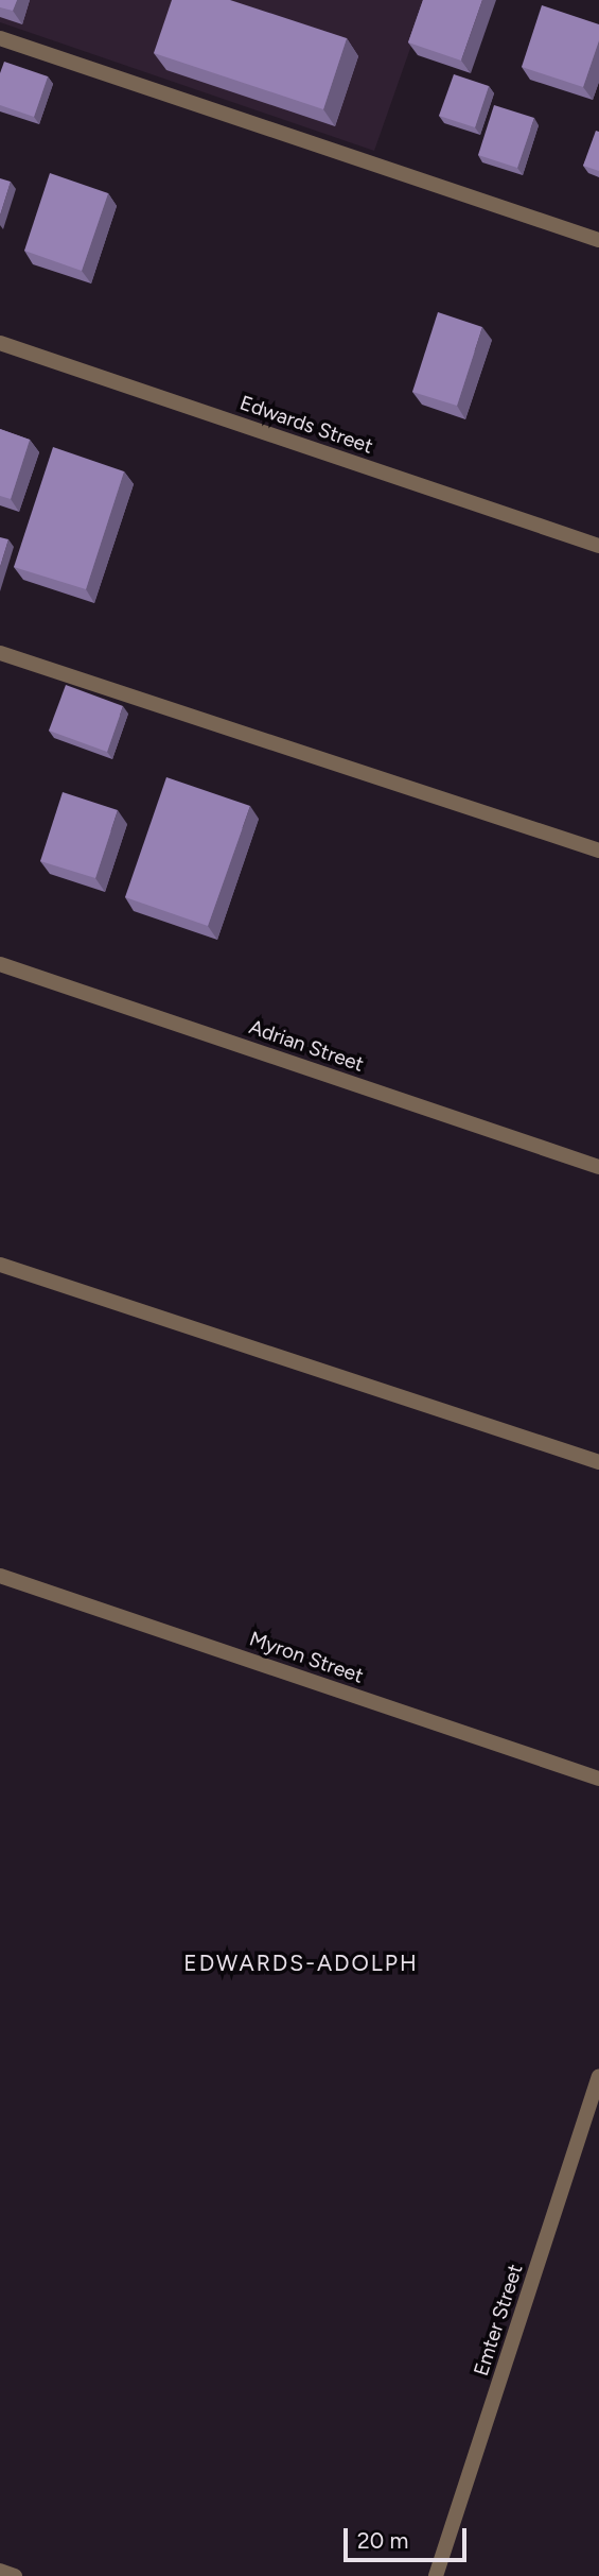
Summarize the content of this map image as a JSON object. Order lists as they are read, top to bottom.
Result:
{
  "streets": {
    "street": [
      "Edwards Street",
      "Adrian Street",
      "Myron Street",
      "Emter Street"
    ]
  },
  "districts": ["EDWARDS-ADOLPH"],
  "scale_bar": "20 m"
}
